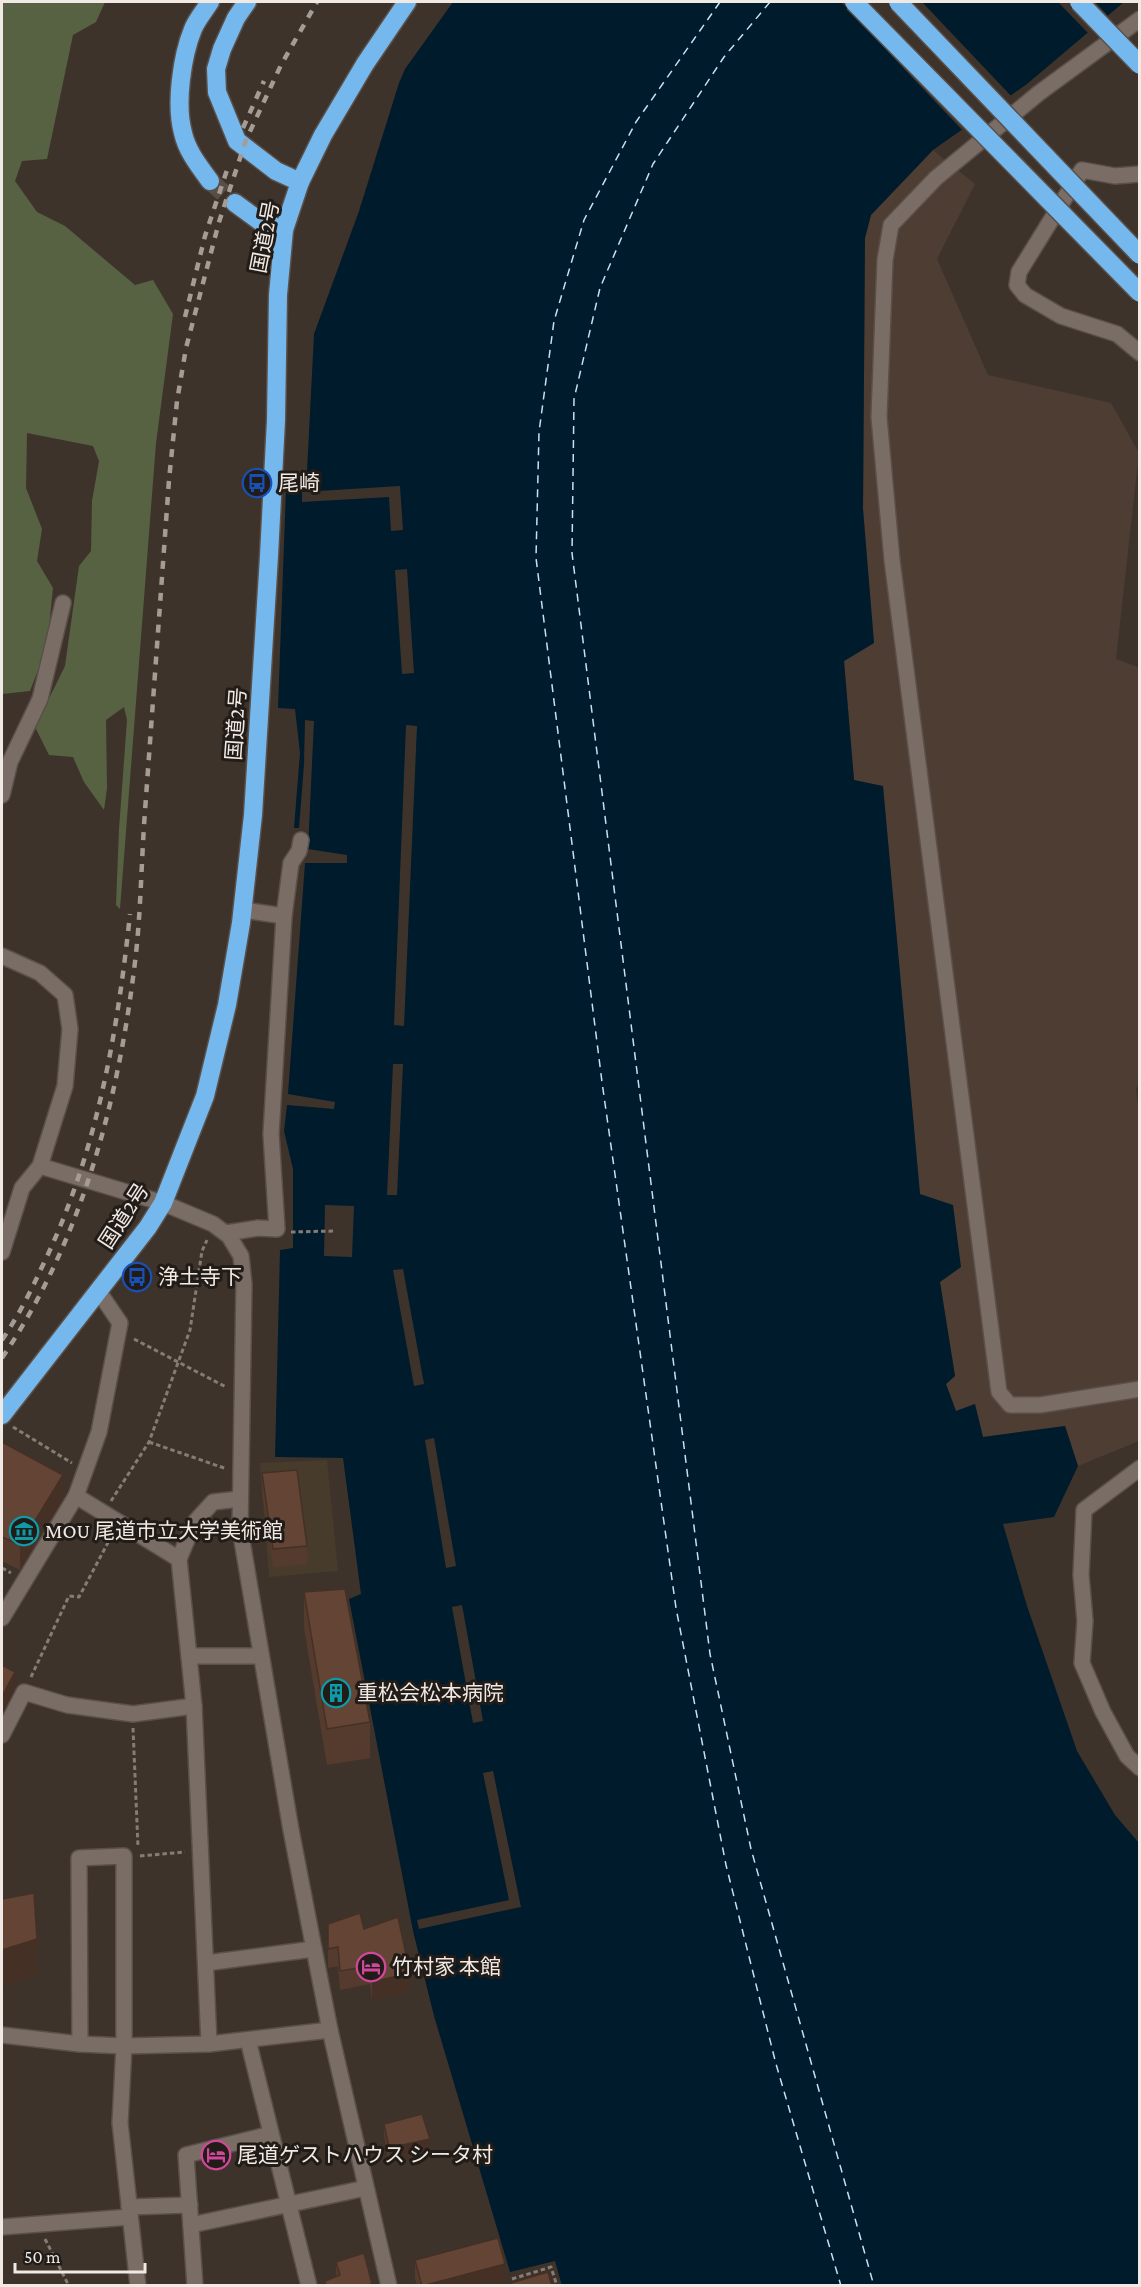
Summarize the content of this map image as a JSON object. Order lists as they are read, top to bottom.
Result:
{
  "streets": {
    "highway": ["国道2号"]
  },
  "places": {
    "bus stop": ["尾崎", "浄土寺下"],
    "museum": ["MOU 尾道市立大学美術館"],
    "building": ["重松会松本病院"],
    "hotel": ["竹村家 本館", "尾道ゲストハウス シータ村"]
  },
  "scale_bar": "50 m"
}
